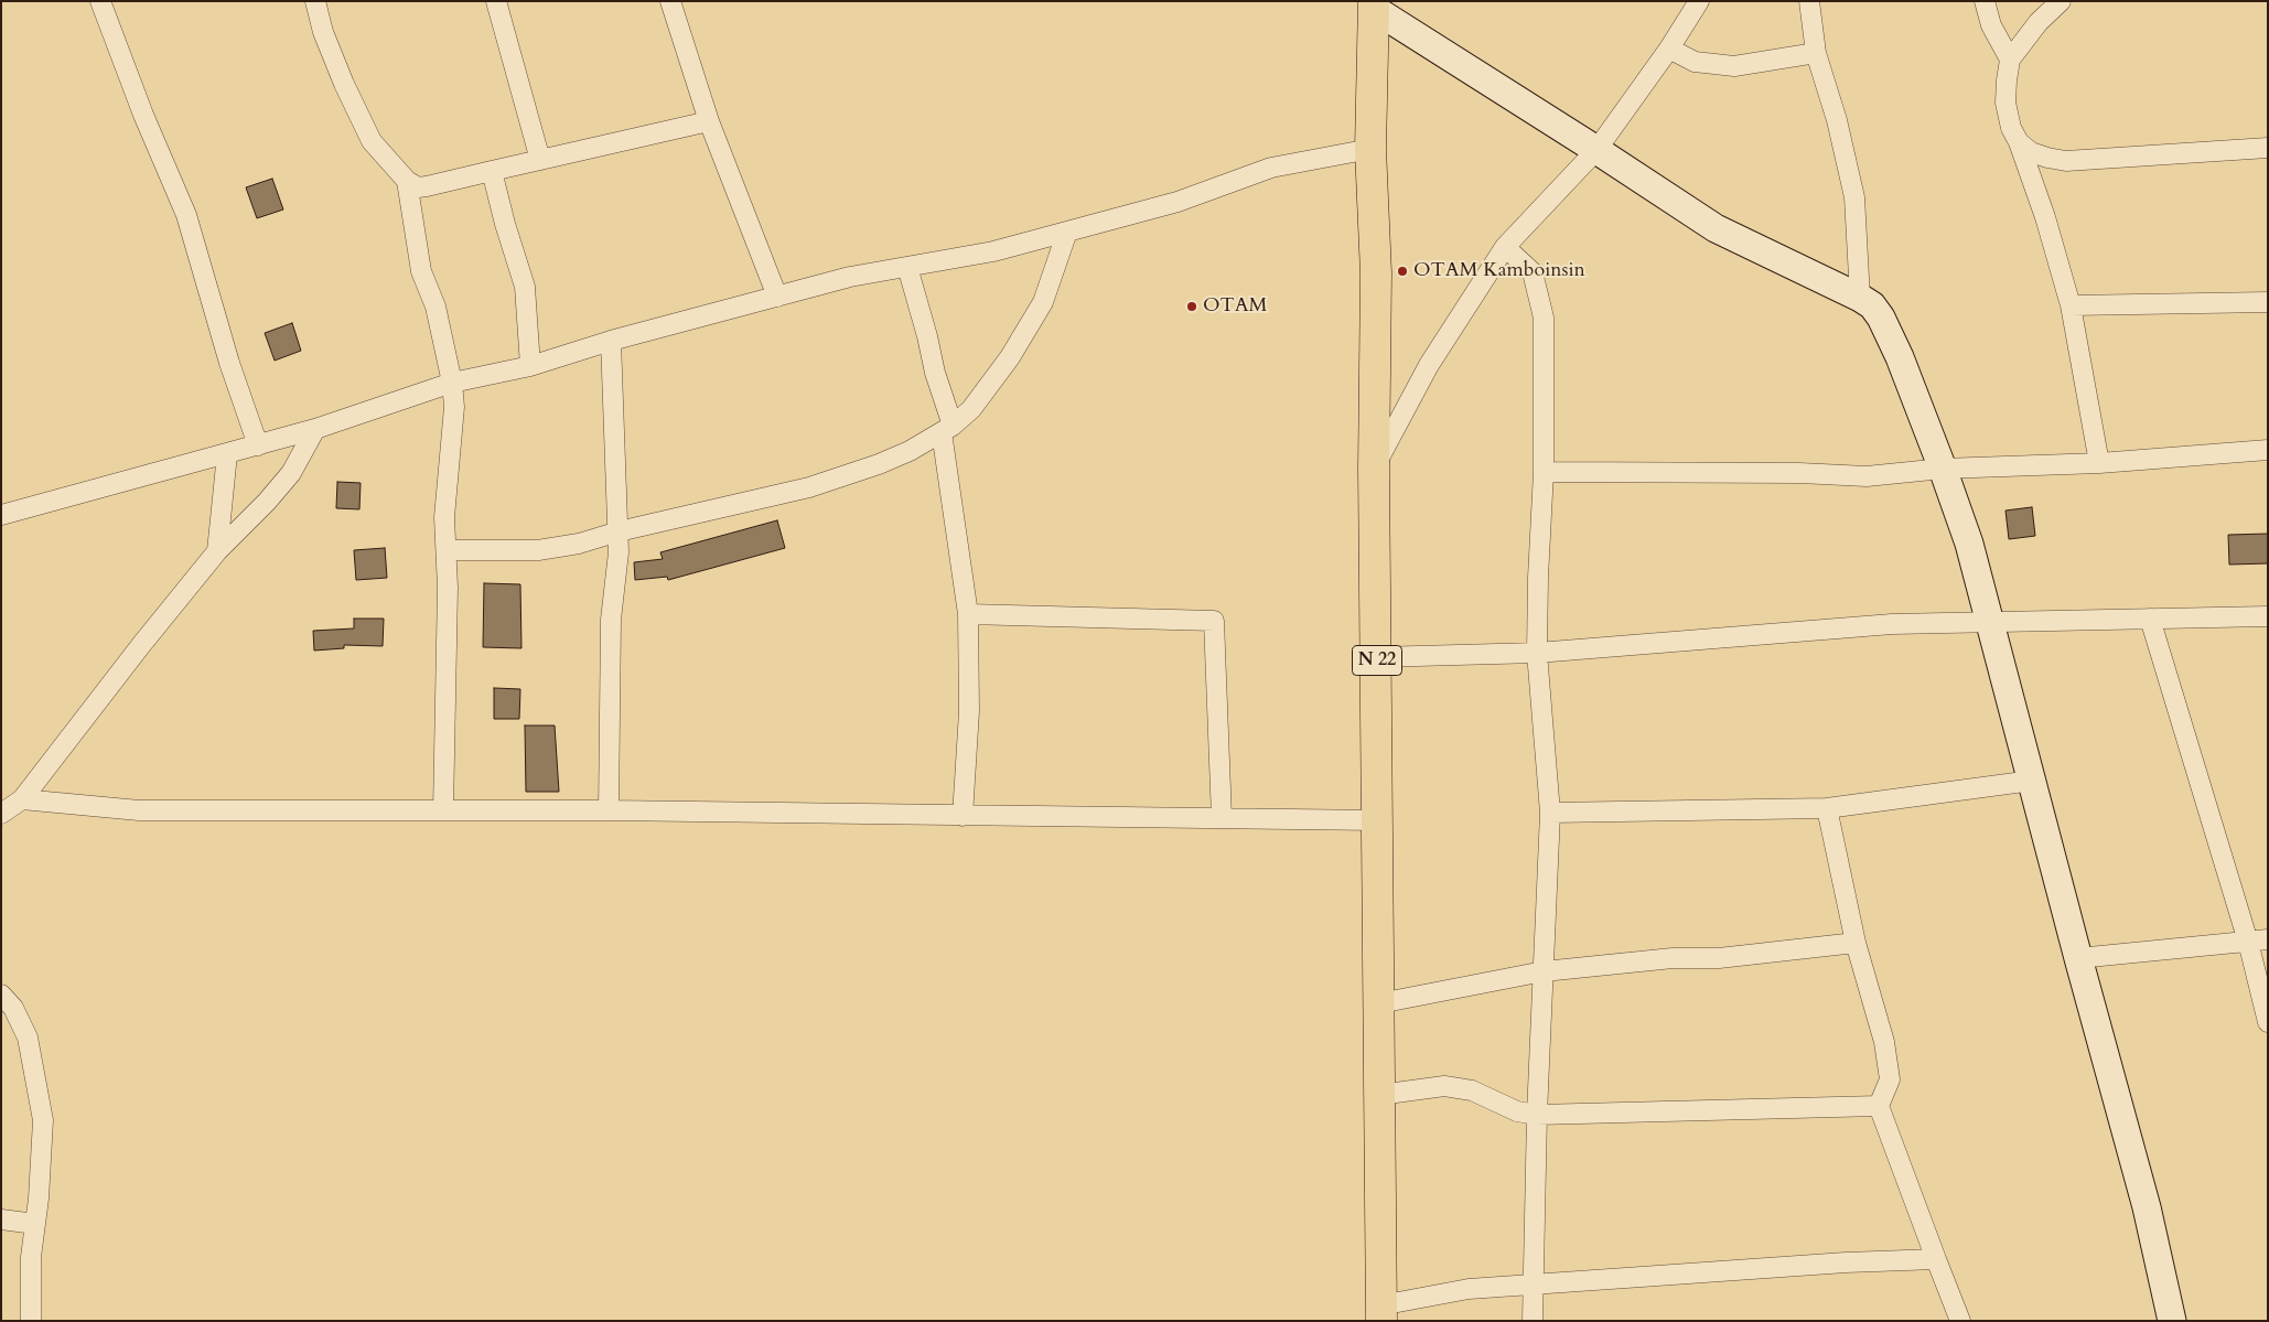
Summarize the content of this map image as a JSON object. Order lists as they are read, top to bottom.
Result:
{
  "streets": {
    "main road": ["N 22"]
  },
  "places": ["OTAM Kamboinsin", "OTAM"]
}
